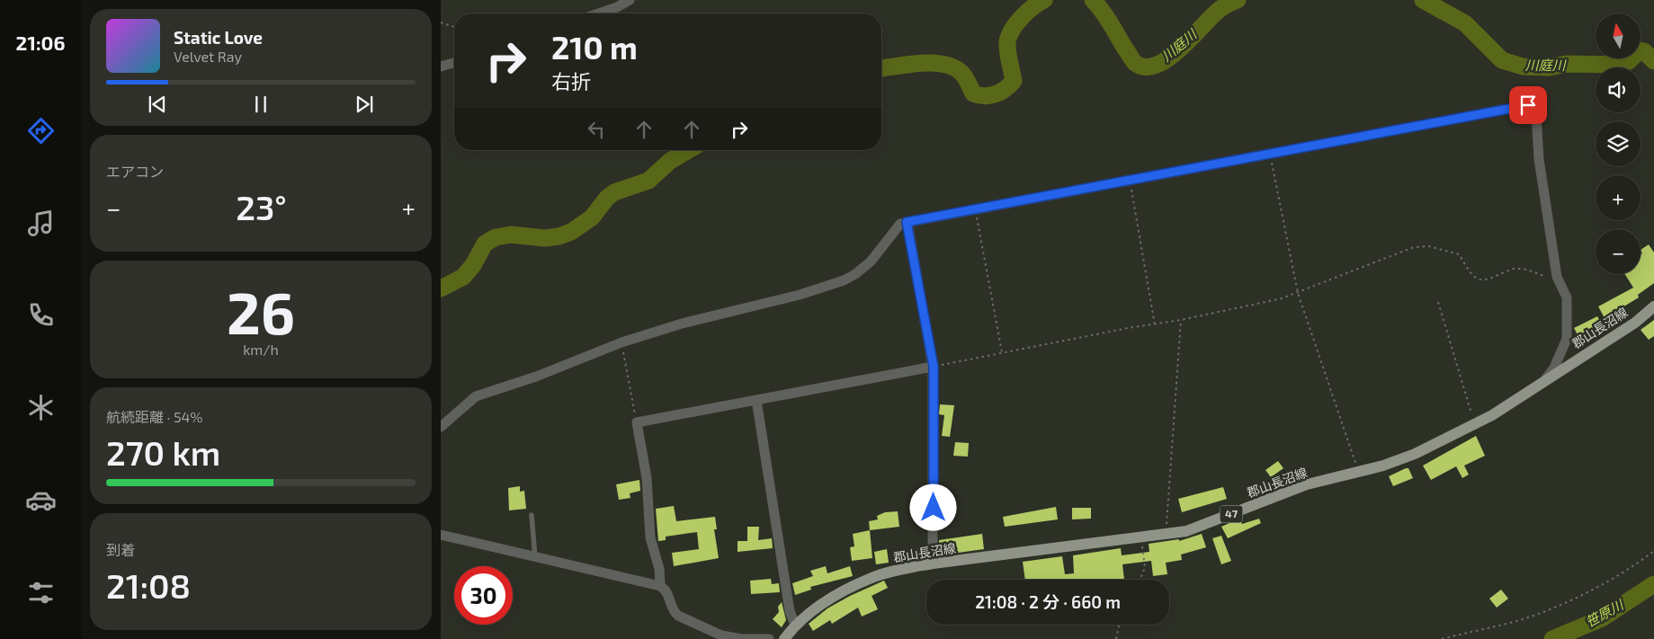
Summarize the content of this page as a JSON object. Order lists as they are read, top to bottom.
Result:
{
  "streets": {
    "main road": ["郡山長沼線", "47"]
  },
  "water": ["川庭川", "笹原川"],
  "north": "top",
  "page": {
    "tabs": "21:06",
    "map_buttons": ["+", "−"],
    "turn": ["210 m", "右折"],
    "song": ["Static Love", "Velvet Ray"],
    "tile": [
      "エアコン",
      ["26", "km/h"],
      ["航続距離 · 54%", "270 km"],
      ["到着", "21:08"]
    ],
    "heat": ["−", "23°", "+"],
    "limit": "30",
    "trip": "21:08 · 2 分 · 660 m"
  }
}
